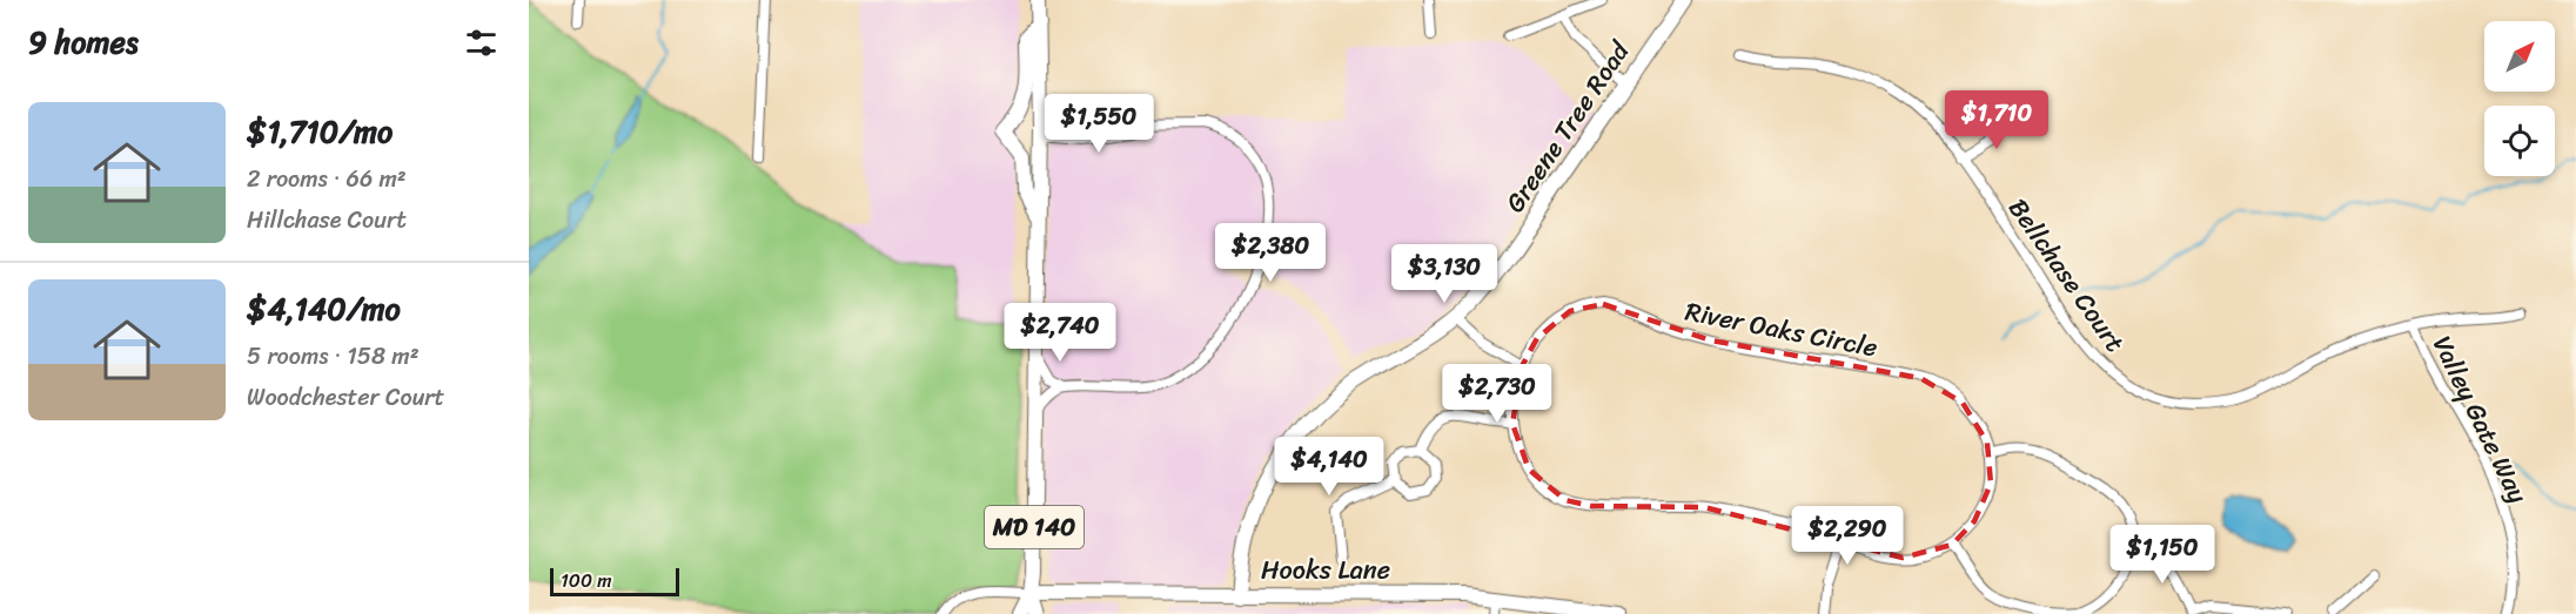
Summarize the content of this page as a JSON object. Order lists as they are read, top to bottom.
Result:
{
  "streets": {
    "street": [
      "Greene Tree Road",
      "Bellchase Court",
      "River Oaks Circle",
      "Valley Gate Way",
      "MD 140",
      "Hooks Lane"
    ]
  },
  "crossings": [
    ["Greene Tree Road", "Hooks Lane"],
    ["Bellchase Court", "Valley Gate Way"],
    ["MD 140", "Hooks Lane"]
  ],
  "scale_bar": "100 m",
  "north": "top right",
  "page": {
    "heading": "9 homes",
    "list": [
      {
        "name": "$1,710/mo",
        "note": "2 rooms · 66 m² · Hillchase Court"
      },
      {
        "name": "$4,140/mo",
        "note": "5 rooms · 158 m² · Woodchester Court"
      }
    ],
    "price": [
      "$1,710",
      "$1,550",
      "$2,380",
      "$3,130",
      "$2,740",
      "$2,730",
      "$4,140",
      "$2,290",
      "$1,150"
    ],
    "scale": "100 m"
  }
}
